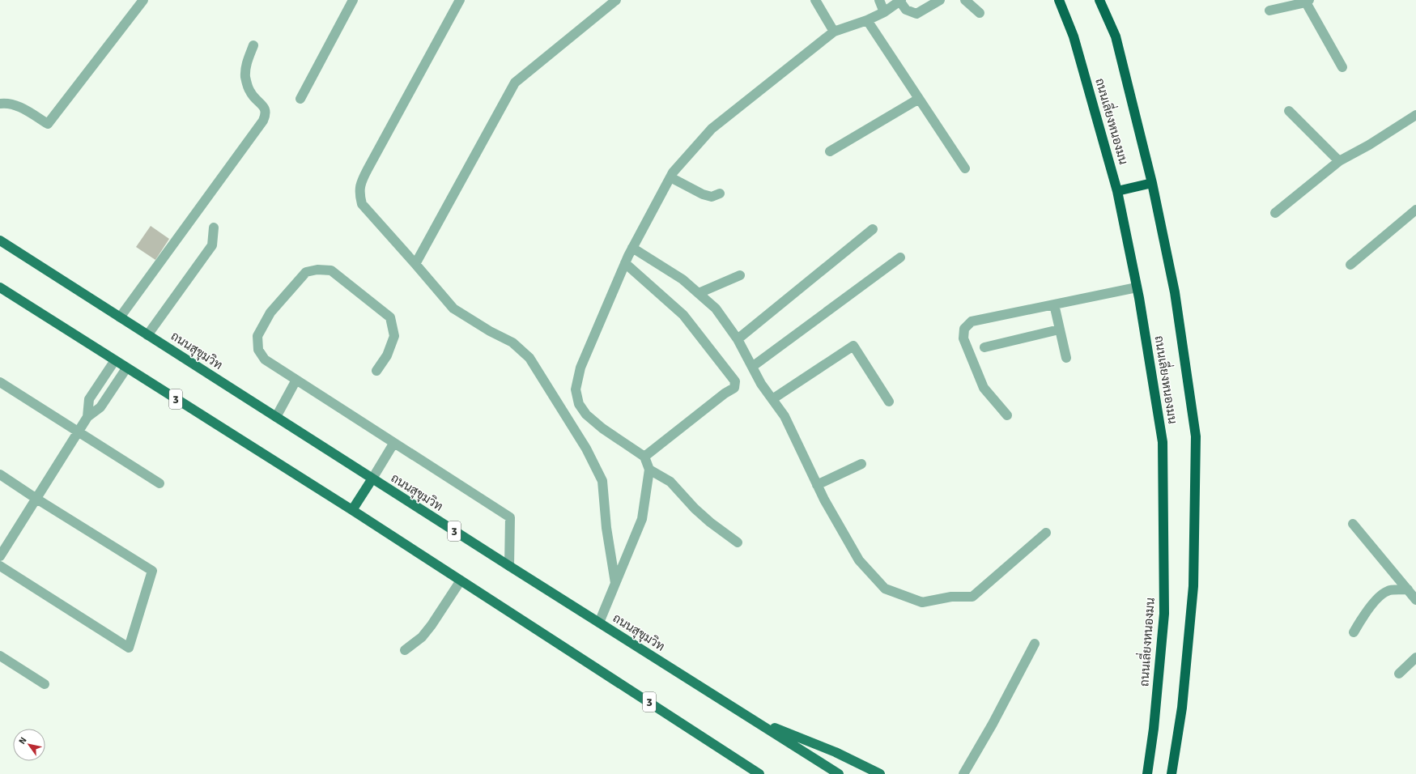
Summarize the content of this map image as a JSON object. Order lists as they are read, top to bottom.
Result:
{
  "streets": {
    "highway": ["ถนนเลี่ยงหนองมน"],
    "main road": ["ถนนสุขุมวิท", "3"]
  },
  "north": "top left"
}
